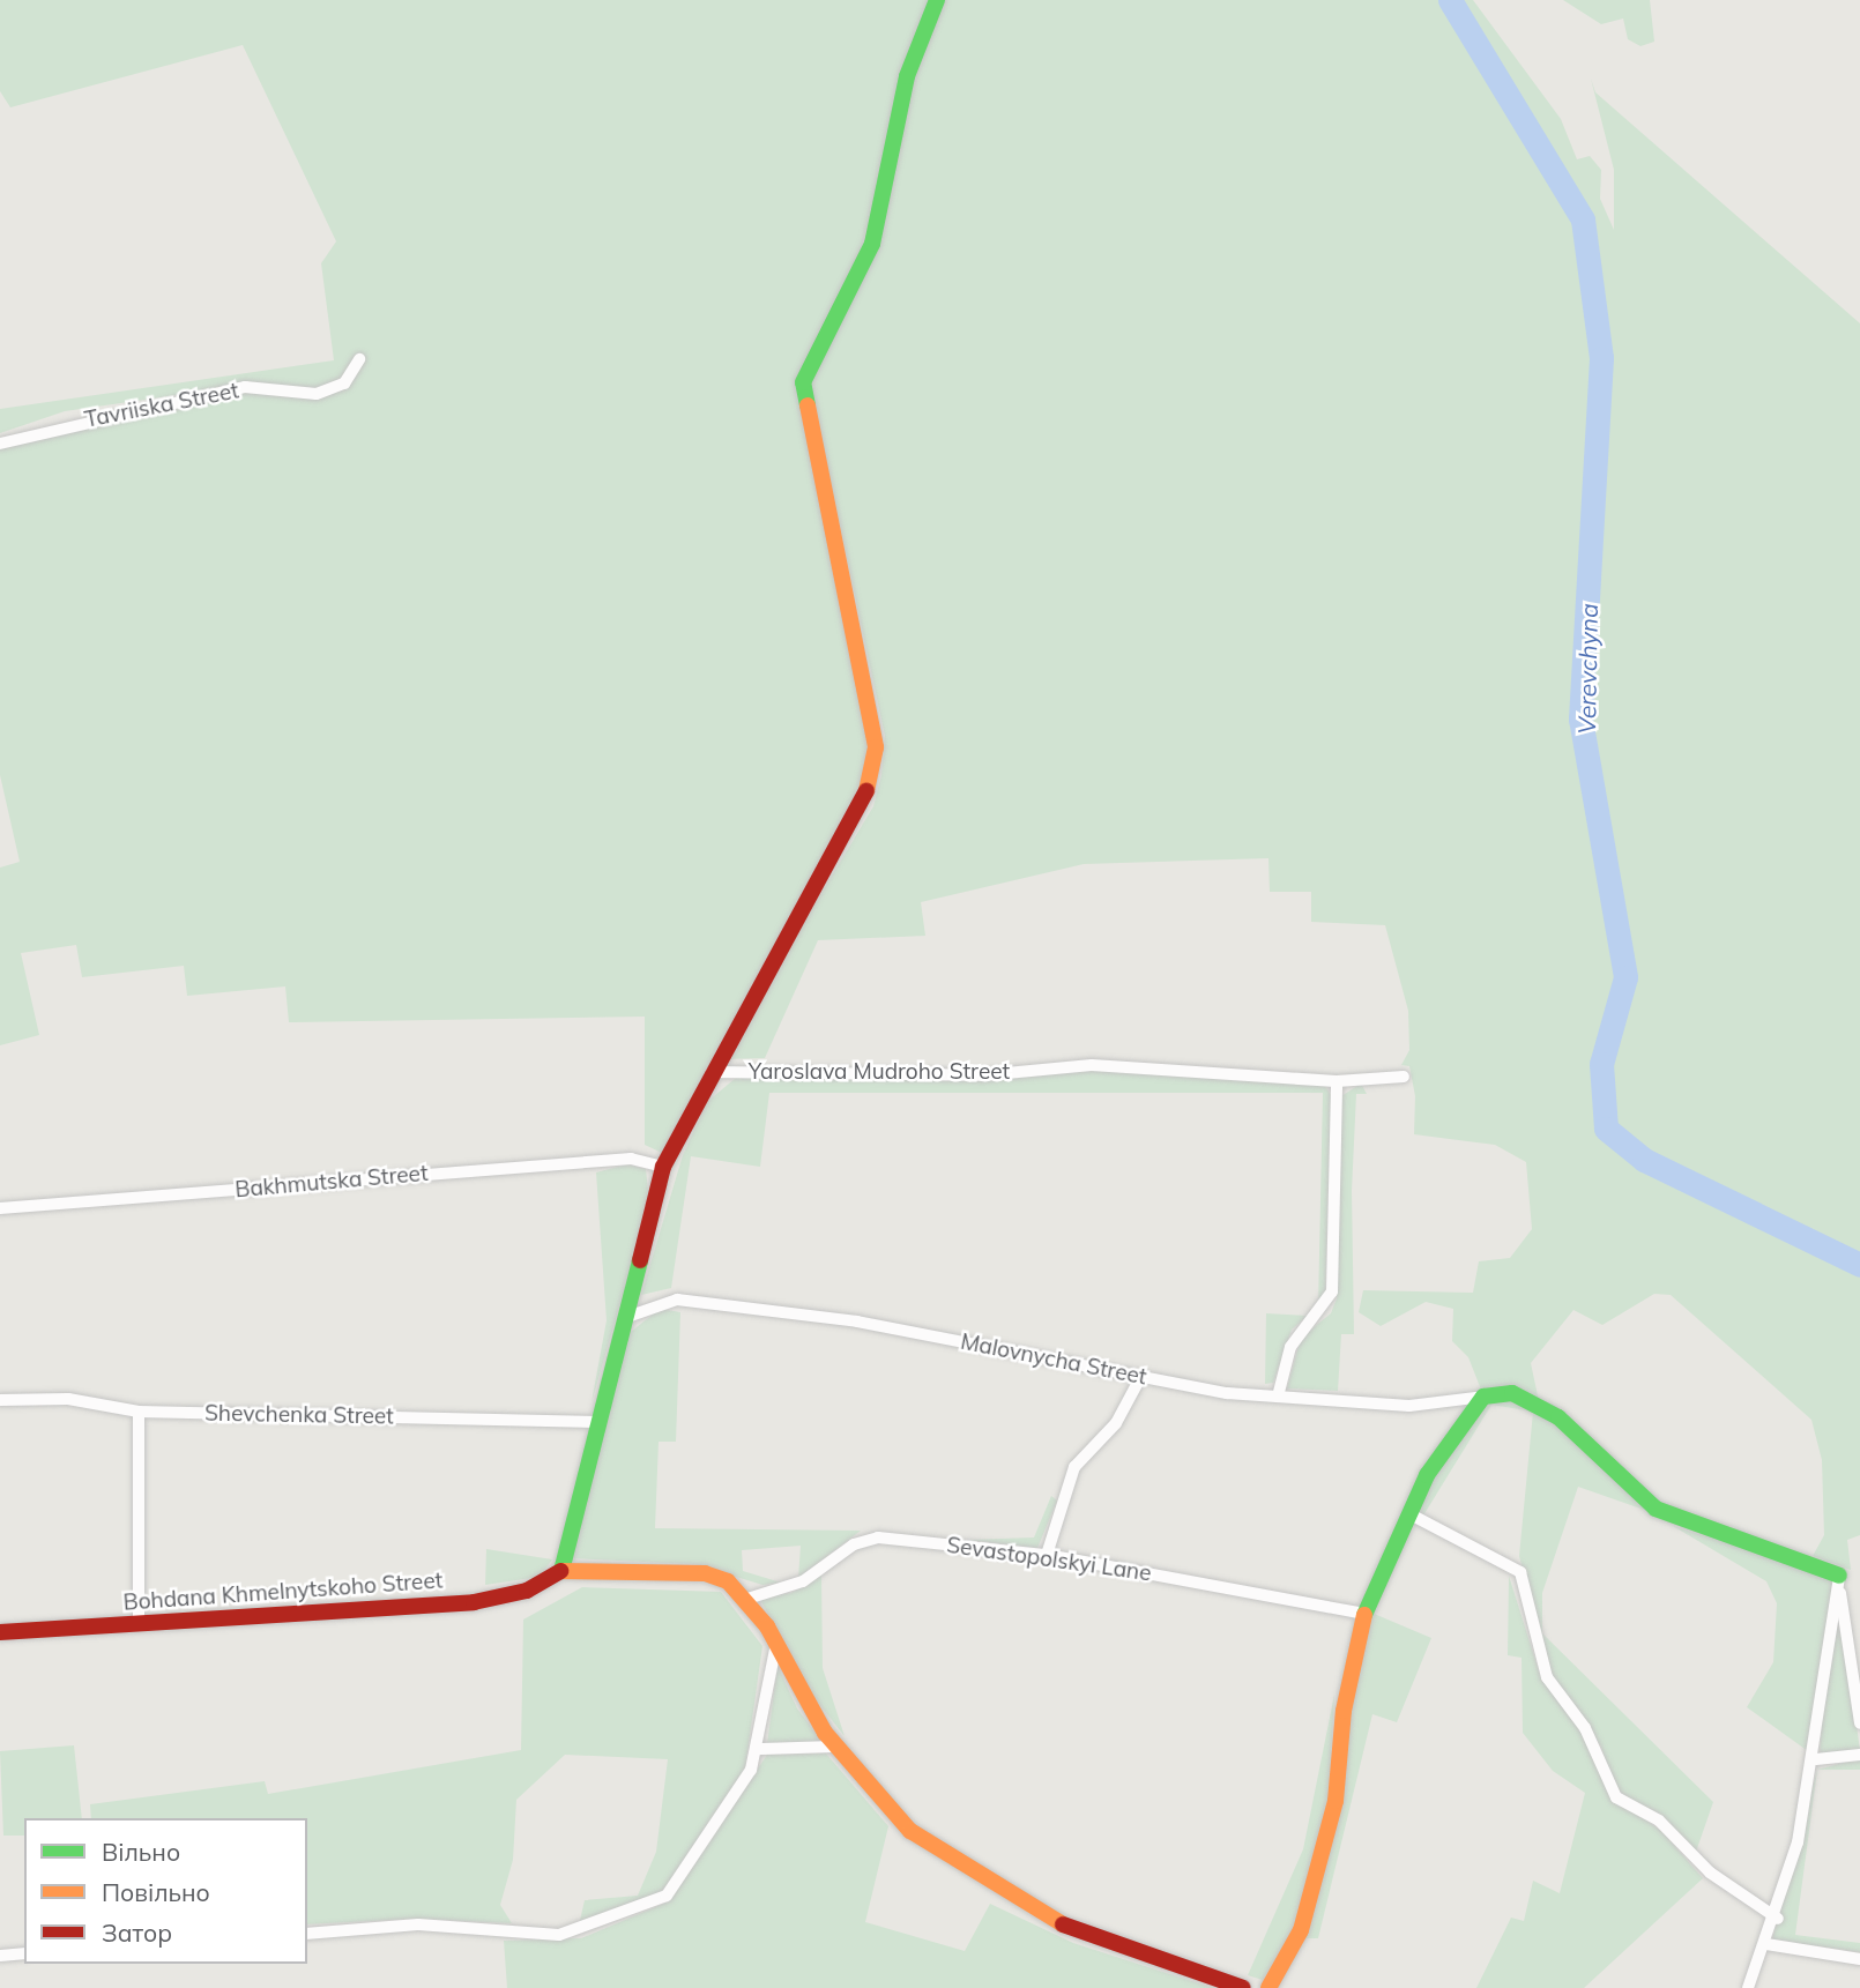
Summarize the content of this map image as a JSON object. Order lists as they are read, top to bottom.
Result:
{
  "streets": {
    "street": [
      "Tavriiska Street",
      "Yaroslava Mudroho Street",
      "Bakhmutska Street",
      "Malovnycha Street",
      "Shevchenka Street",
      "Sevastopolskyi Lane",
      "Bohdana Khmelnytskoho Street"
    ]
  },
  "water": ["Verevchyna"],
  "legend": ["Вільно", "Повільно", "Затор"]
}
